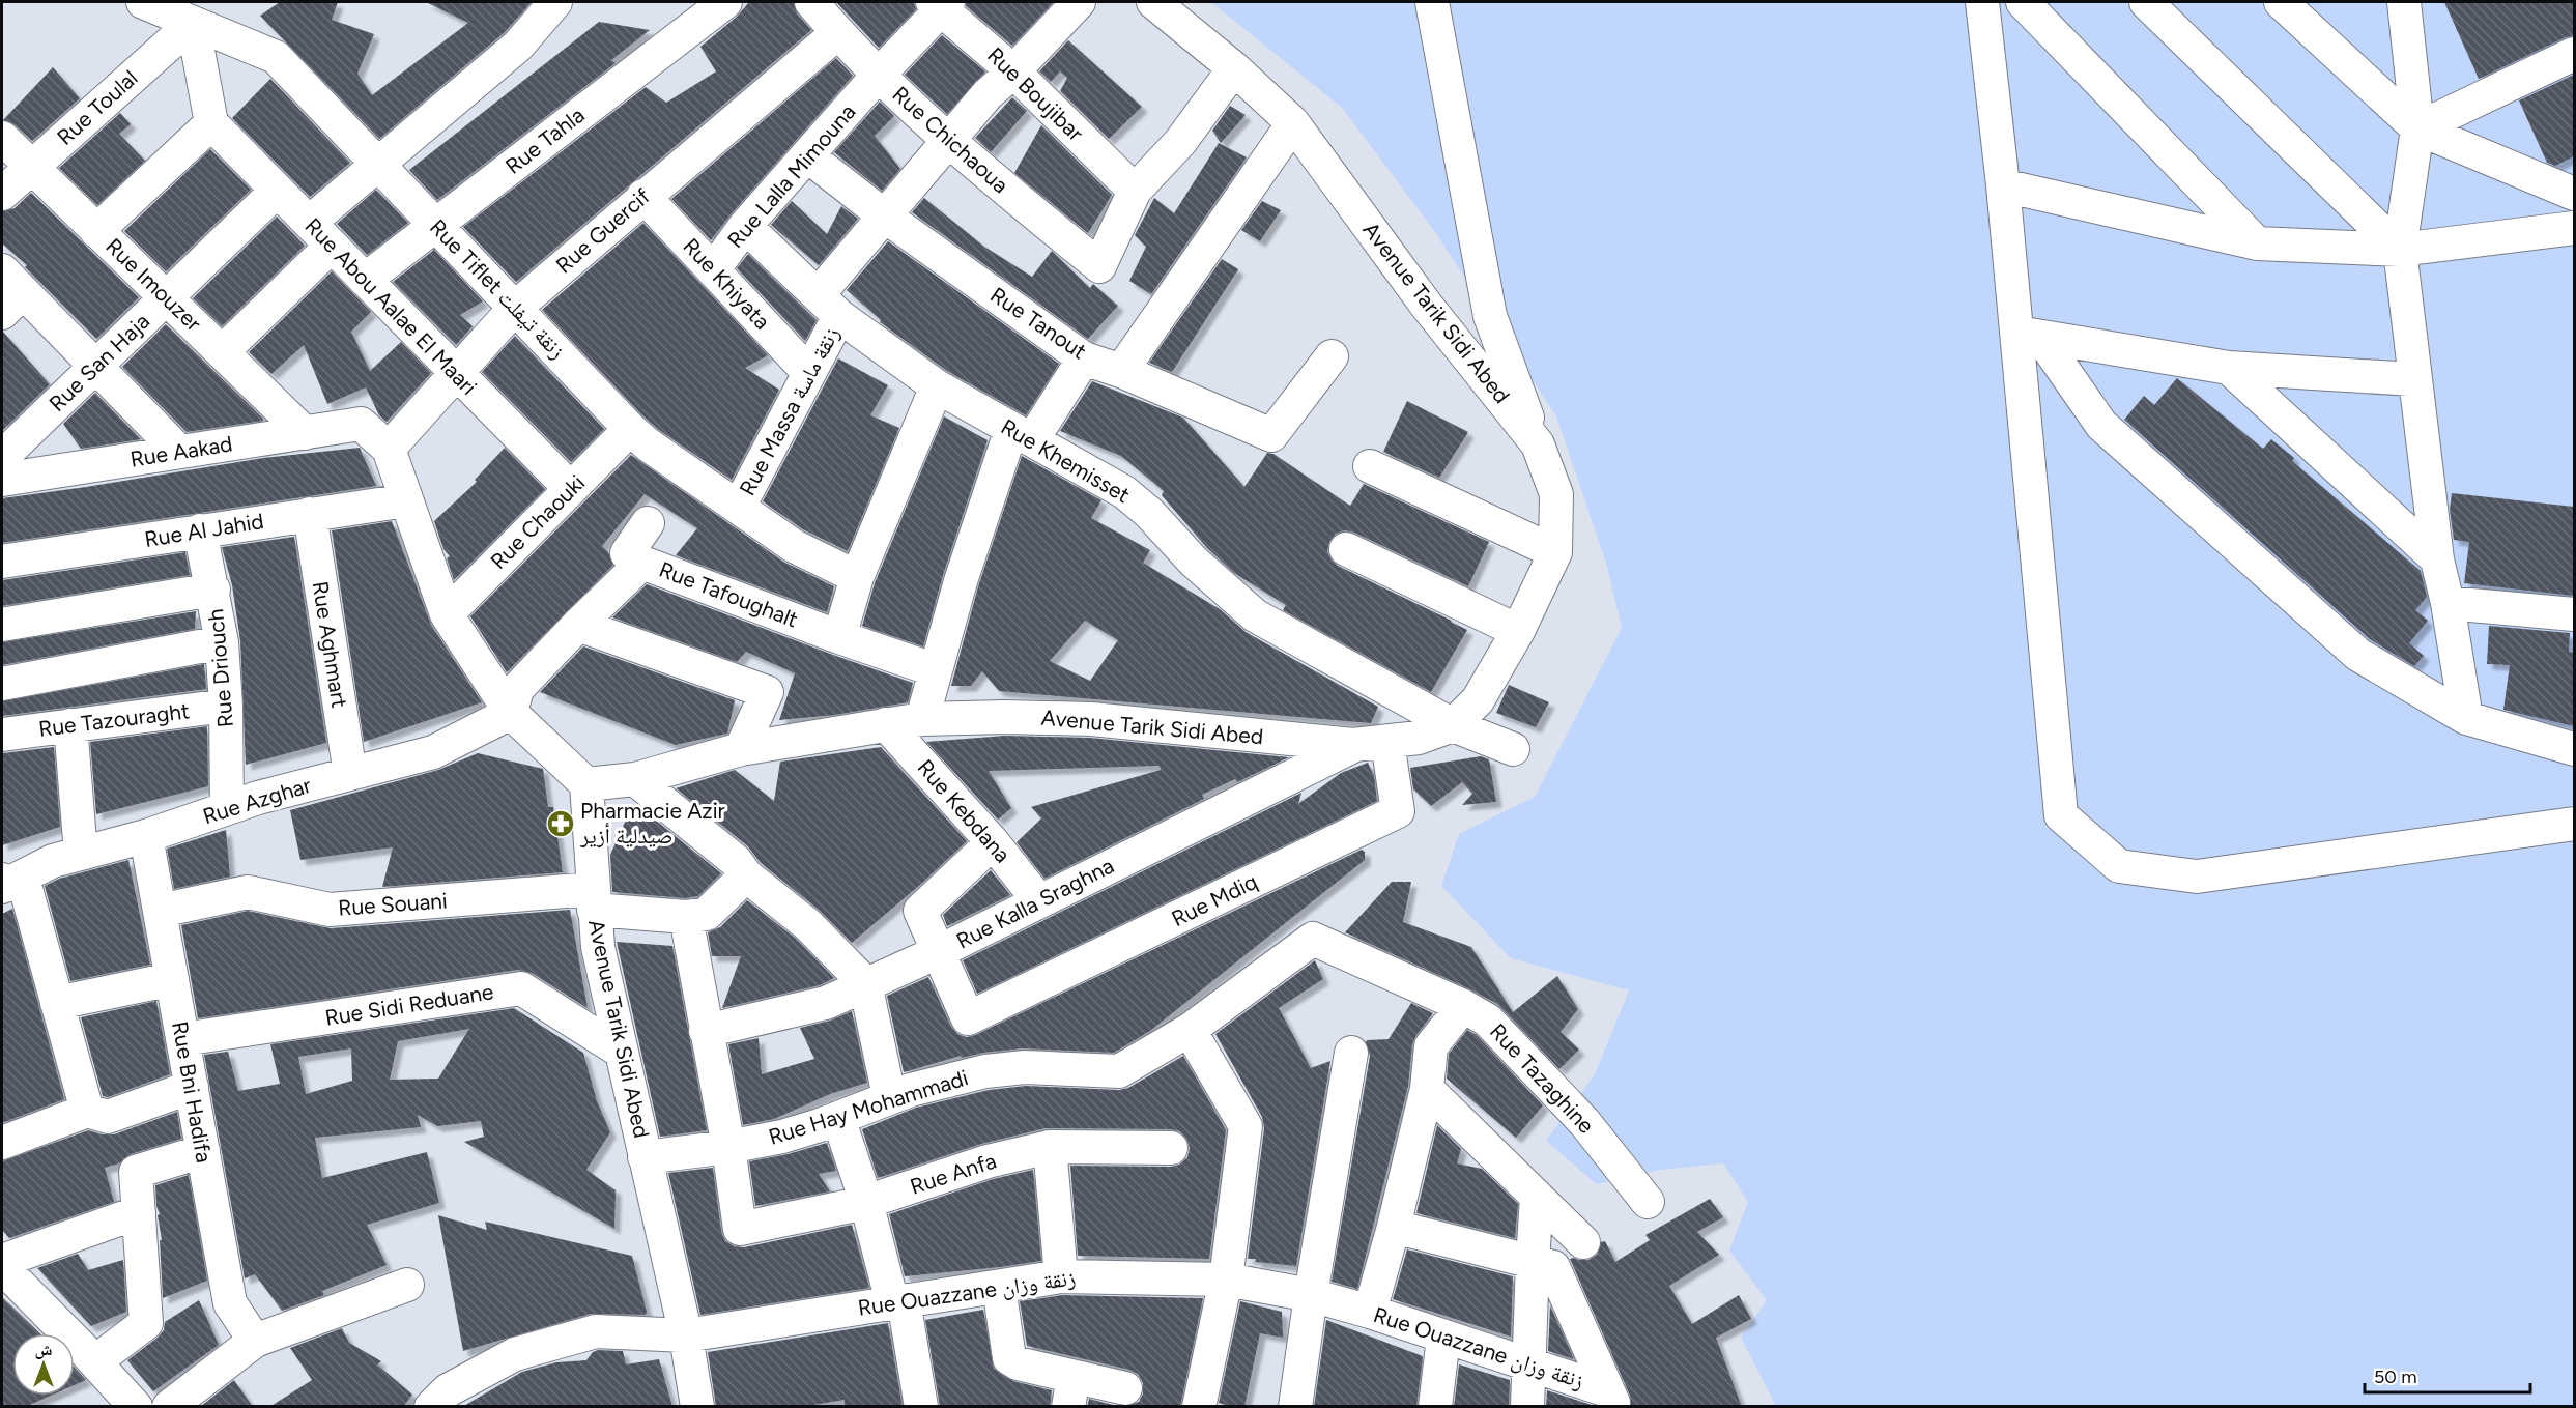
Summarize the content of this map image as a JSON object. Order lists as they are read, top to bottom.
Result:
{
  "streets": {
    "street": [
      "Rue Boujibar",
      "Rue Toulal",
      "Rue Chichaoua",
      "Rue Tahla",
      "Rue Lalla Mimouna",
      "Rue Guercif",
      "Rue Khiyata",
      "Rue Imouzer",
      "Rue Tiflet زنقة تيفلت",
      "Rue Abou Aalae El Maari",
      "Avenue Tarik Sidi Abed",
      "Rue Tanout",
      "Rue San Haja",
      "Rue Massa زنقة ماسة",
      "Rue Aakad",
      "Rue Khemisset",
      "Rue Chaouki",
      "Rue Al Jahid",
      "Rue Tafoughalt",
      "Rue Aghmart",
      "Rue Driouch",
      "Rue Tazouraght",
      "Rue Azghar",
      "Rue Kebdana",
      "Rue Mdiq",
      "Rue Kalla Sraghna",
      "Rue Souani",
      "Rue Sidi Reduane",
      "Rue Tazaghine",
      "Rue Bni Hadifa",
      "Rue Hay Mohammadi",
      "Rue Anfa",
      "Rue Ouazzane زنقة وزان"
    ]
  },
  "crossings": [
    ["Rue Boujibar", "Rue Chichaoua"],
    ["Rue Boujibar", "Rue Lalla Mimouna"],
    ["Rue Boujibar", "Rue Massa زنقة ماسة"],
    ["Rue Toulal", "Rue Imouzer"],
    ["Rue Toulal", "Rue Tiflet زنقة تيفلت"],
    ["Rue Chichaoua", "Rue Lalla Mimouna"],
    ["Rue Chichaoua", "Rue Guercif"],
    ["Rue Chichaoua", "Rue Massa زنقة ماسة"],
    ["Rue Tahla", "Rue Tiflet زنقة تيفلت"],
    ["Rue Tahla", "Rue Abou Aalae El Maari"],
    ["Rue Lalla Mimouna", "Rue Khiyata"],
    ["Rue Lalla Mimouna", "Rue Tanout"],
    ["Rue Lalla Mimouna", "Rue Khemisset"],
    ["Rue Guercif", "Rue Khiyata"],
    ["Rue Guercif", "Rue Tiflet زنقة تيفلت"],
    ["Rue Guercif", "Rue Abou Aalae El Maari"],
    ["Rue Guercif", "Rue Aakad"],
    ["Rue Khiyata", "Rue Massa زنقة ماسة"],
    ["Rue Imouzer", "Rue San Haja"],
    ["Rue Imouzer", "Rue Aakad"],
    ["Rue Tiflet زنقة تيفلت", "Rue Massa زنقة ماسة"],
    ["Rue Tiflet زنقة تيفلت", "Rue Chaouki"],
    ["Rue Abou Aalae El Maari", "Rue San Haja"],
    ["Rue Abou Aalae El Maari", "Rue Chaouki"],
    ["Avenue Tarik Sidi Abed", "Rue Khemisset"],
    ["Avenue Tarik Sidi Abed", "Rue Kebdana"],
    ["Avenue Tarik Sidi Abed", "Rue Mdiq"],
    ["Avenue Tarik Sidi Abed", "Rue Kalla Sraghna"],
    ["Avenue Tarik Sidi Abed", "Rue Souani"],
    ["Avenue Tarik Sidi Abed", "Rue Sidi Reduane"],
    ["Avenue Tarik Sidi Abed", "Rue Hay Mohammadi"],
    ["Avenue Tarik Sidi Abed", "Rue Ouazzane زنقة وزان"],
    ["Rue Tanout", "Rue Massa زنقة ماسة"],
    ["Rue Massa زنقة ماسة", "Rue Khemisset"],
    ["Rue Al Jahid", "Rue Aghmart"],
    ["Rue Al Jahid", "Rue Driouch"],
    ["Rue Tafoughalt", "Rue Azghar"],
    ["Rue Aghmart", "Rue Azghar"],
    ["Rue Driouch", "Rue Tazouraght"],
    ["Rue Driouch", "Rue Azghar"],
    ["Rue Azghar", "Rue Bni Hadifa"],
    ["Rue Kebdana", "Rue Kalla Sraghna"],
    ["Rue Mdiq", "Rue Kalla Sraghna"],
    ["Rue Souani", "Rue Bni Hadifa"],
    ["Rue Sidi Reduane", "Rue Bni Hadifa"],
    ["Rue Tazaghine", "Rue Hay Mohammadi"],
    ["Rue Hay Mohammadi", "Rue Anfa"]
  ],
  "places": {
    "pharmacy": ["Pharmacie Azir صيدلية أزير"]
  },
  "scale_bar": "50 m",
  "north": "top"
}
